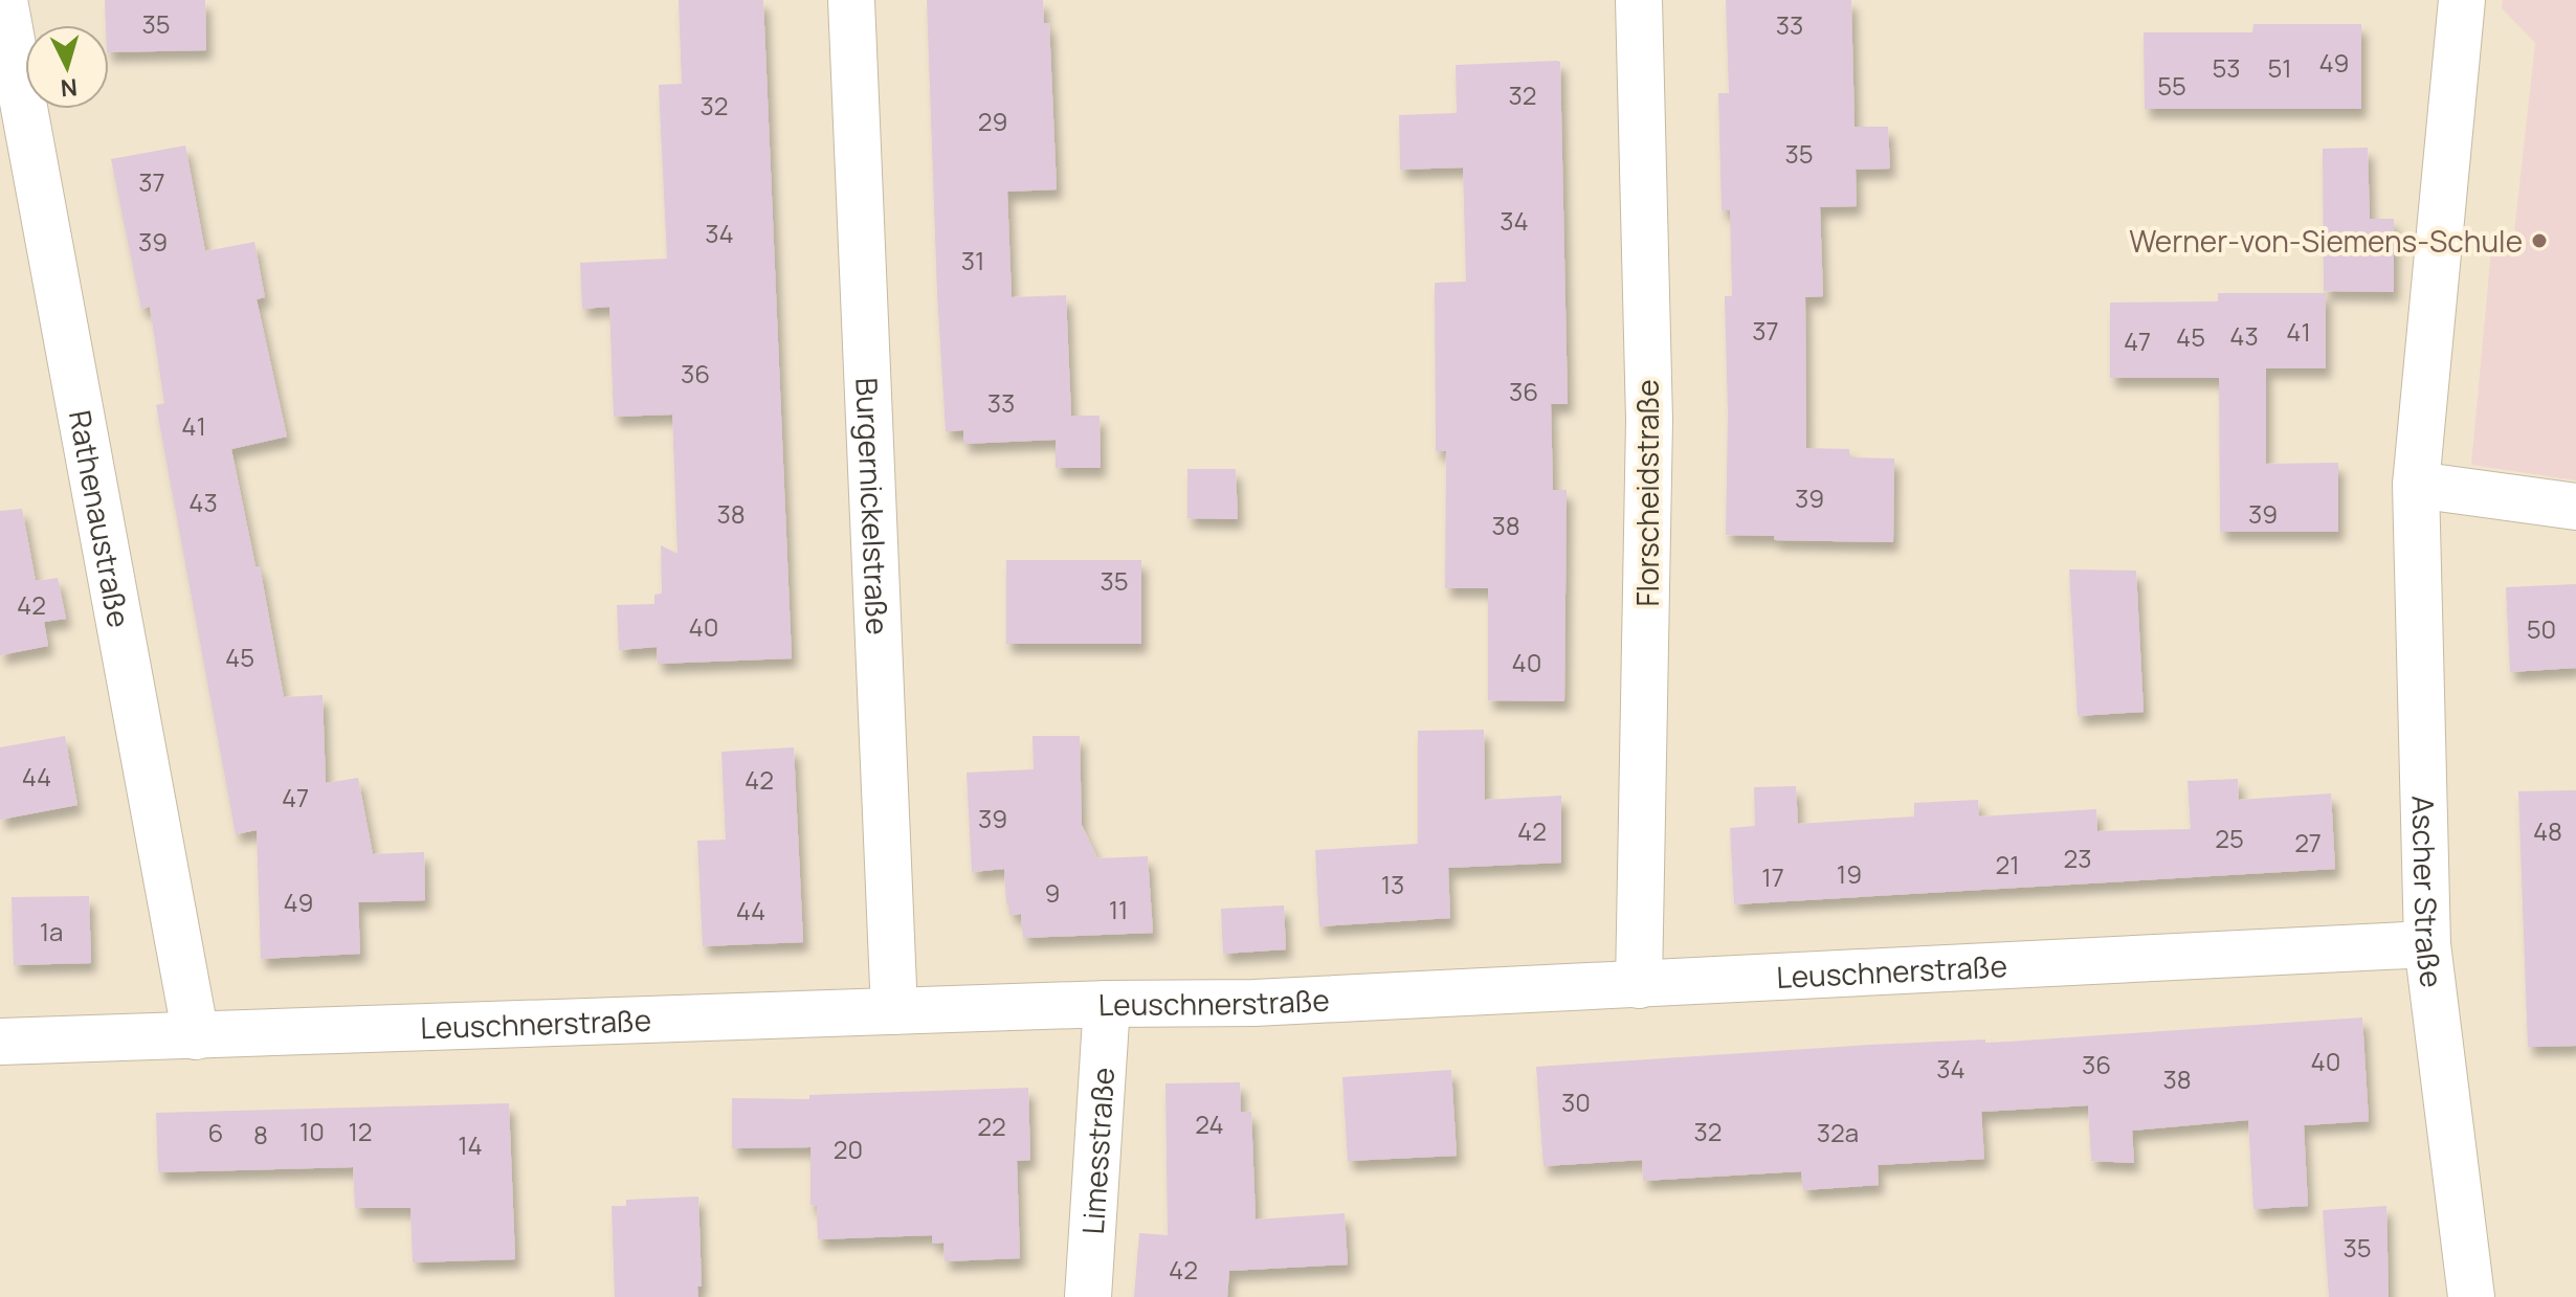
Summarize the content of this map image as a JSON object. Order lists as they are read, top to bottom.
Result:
{
  "streets": {
    "street": [
      "Florscheidstraße",
      "Burgernickelstraße",
      "Rathenaustraße",
      "Ascher Straße",
      "Leuschnerstraße",
      "Limesstraße"
    ]
  },
  "crossings": [
    ["Florscheidstraße", "Leuschnerstraße"],
    ["Burgernickelstraße", "Leuschnerstraße"],
    ["Rathenaustraße", "Leuschnerstraße"],
    ["Ascher Straße", "Leuschnerstraße"],
    ["Leuschnerstraße", "Limesstraße"]
  ],
  "places": ["Werner-von-Siemens-Schule"],
  "house_numbers": [
    "35",
    "33",
    "49",
    "53",
    "51",
    "55",
    "32",
    "32",
    "29",
    "35",
    "37",
    "34",
    "34",
    "39",
    "31",
    "37",
    "41",
    "43",
    "45",
    "47",
    "36",
    "36",
    "33",
    "41",
    "39",
    "43",
    "38",
    "39",
    "38",
    "35",
    "42",
    "40",
    "50",
    "45",
    "40",
    "44",
    "42",
    "47",
    "39",
    "42",
    "48",
    "25",
    "27",
    "23",
    "21",
    "19",
    "17",
    "13",
    "9",
    "49",
    "11",
    "44",
    "1a",
    "40",
    "36",
    "34",
    "38",
    "30",
    "24",
    "22",
    "10",
    "12",
    "32",
    "6",
    "32a",
    "8",
    "14",
    "20",
    "35",
    "42"
  ],
  "north": "bottom"
}
